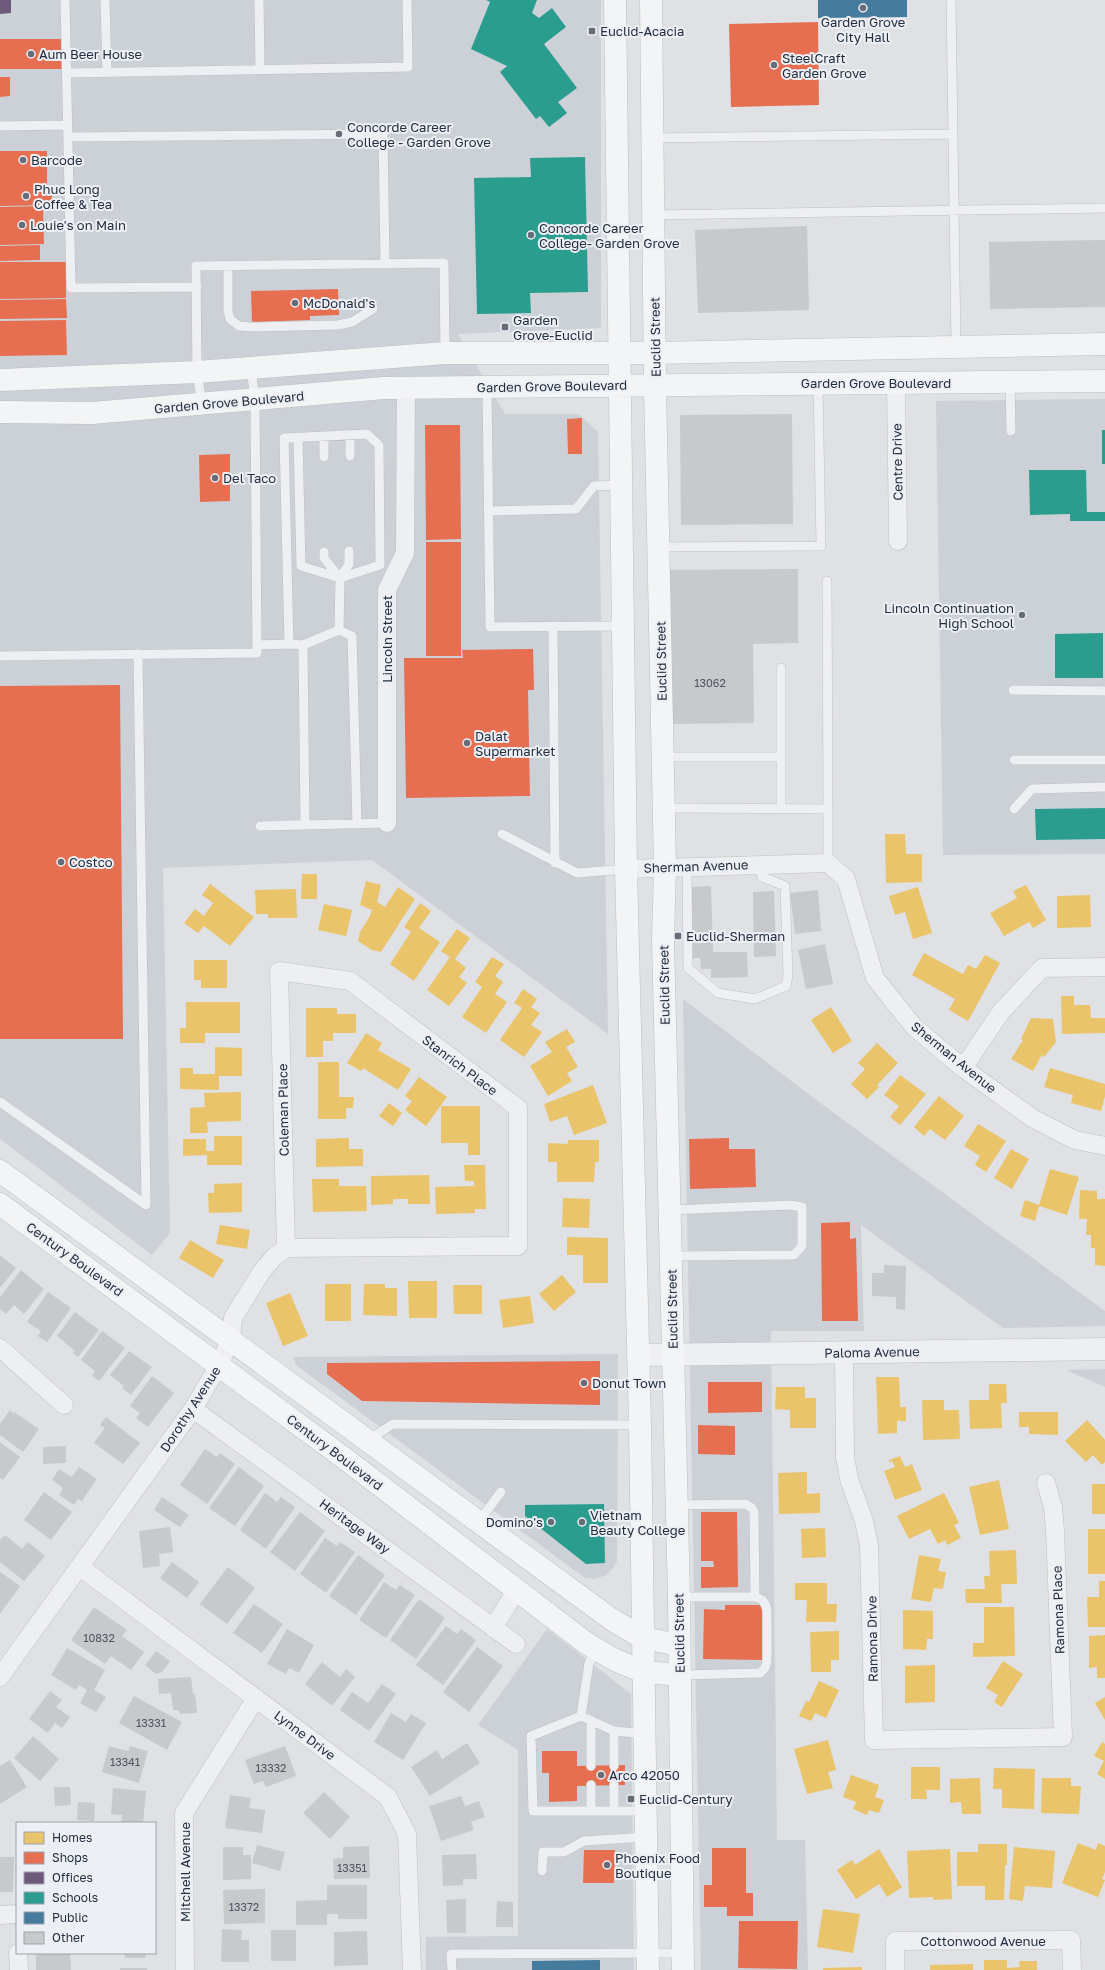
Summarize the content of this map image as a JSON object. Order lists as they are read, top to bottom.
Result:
{
  "streets": {
    "main road": ["Euclid Street", "Garden Grove Boulevard", "Century Boulevard"],
    "street": [
      "Centre Drive",
      "Lincoln Street",
      "Sherman Avenue",
      "Stanrich Place",
      "Coleman Place",
      "Paloma Avenue",
      "Dorothy Avenue",
      "Heritage Way",
      "Ramona Place",
      "Ramona Drive",
      "Lynne Drive",
      "Mitchell Avenue",
      "Cottonwood Avenue"
    ]
  },
  "crossings": [
    ["Euclid Street", "Garden Grove Boulevard"],
    ["Euclid Street", "Sherman Avenue"],
    ["Euclid Street", "Century Boulevard"],
    ["Euclid Street", "Paloma Avenue"],
    ["Garden Grove Boulevard", "Centre Drive"],
    ["Garden Grove Boulevard", "Lincoln Street"],
    ["Stanrich Place", "Coleman Place"],
    ["Stanrich Place", "Dorothy Avenue"],
    ["Coleman Place", "Dorothy Avenue"],
    ["Century Boulevard", "Dorothy Avenue"],
    ["Paloma Avenue", "Ramona Drive"],
    ["Dorothy Avenue", "Heritage Way"],
    ["Dorothy Avenue", "Lynne Drive"],
    ["Ramona Place", "Ramona Drive"],
    ["Lynne Drive", "Mitchell Avenue"]
  ],
  "places": {
    "other": [
      "Garden Grove City Hall",
      "Aum Beer House",
      "SteelCraft Garden Grove",
      "Concorde Career College - Garden Grove",
      "Barcode",
      "Phuc Long Coffee & Tea",
      "Louie's on Main",
      "Concorde Career College- Garden Grove",
      "McDonald's",
      "Del Taco",
      "Lincoln Continuation High School",
      "Dalat Supermarket",
      "Costco",
      "Donut Town",
      "Domino's",
      "Vietnam Beauty College",
      "Arco 42050",
      "Phoenix Food Boutique"
    ],
    "transit": [
      "Euclid-Acacia",
      "Garden Grove-Euclid",
      "Euclid-Sherman",
      "Euclid-Century"
    ]
  },
  "house_numbers": [
    "13062",
    "10832",
    "13331",
    "13341",
    "13332",
    "13351",
    "13372"
  ],
  "legend": [
    "Homes",
    "Shops",
    "Offices",
    "Schools",
    "Public",
    "Other"
  ]
}
